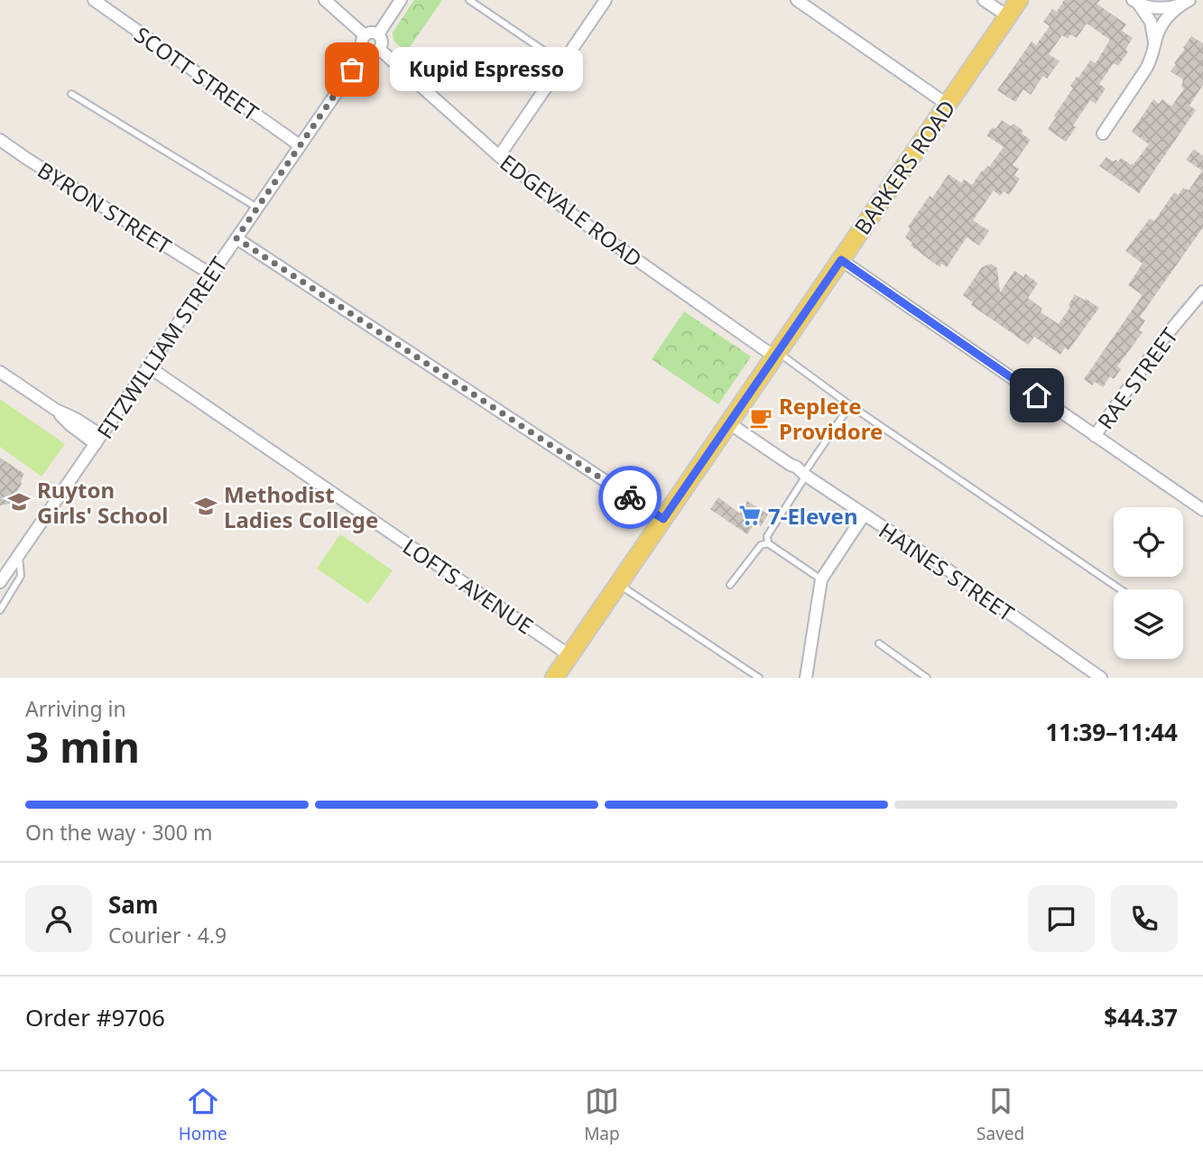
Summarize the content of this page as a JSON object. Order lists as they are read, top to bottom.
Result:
{
  "streets": {
    "main road": ["BARKERS ROAD"],
    "street": [
      "SCOTT STREET",
      "BYRON STREET",
      "EDGEVALE ROAD",
      "FITZWILLIAM STREET",
      "RAE STREET",
      "HAINES STREET",
      "LOFTS AVENUE"
    ]
  },
  "crossings": [
    ["SCOTT STREET", "FITZWILLIAM STREET"],
    ["BARKERS ROAD", "EDGEVALE ROAD"],
    ["BARKERS ROAD", "HAINES STREET"],
    ["BARKERS ROAD", "LOFTS AVENUE"],
    ["BYRON STREET", "FITZWILLIAM STREET"],
    ["EDGEVALE ROAD", "FITZWILLIAM STREET"],
    ["FITZWILLIAM STREET", "LOFTS AVENUE"]
  ],
  "places": {
    "other": ["Kupid Espresso"],
    "cafe": ["Replete Providore"],
    "school or university": ["Ruyton Girls' School", "Methodist Ladies College"],
    "supermarket": ["7-Eleven"]
  },
  "page": {
    "bubble": "Kupid Espresso",
    "heading": ["3 min", "Arriving in", "11:39–11:44"],
    "panel": [
      "Sam",
      "Courier · 4.9",
      "Order #9706",
      "$44.37"
    ],
    "bar": "On the way · 300 m",
    "tabs": ["Home", "Map", "Saved"]
  }
}
